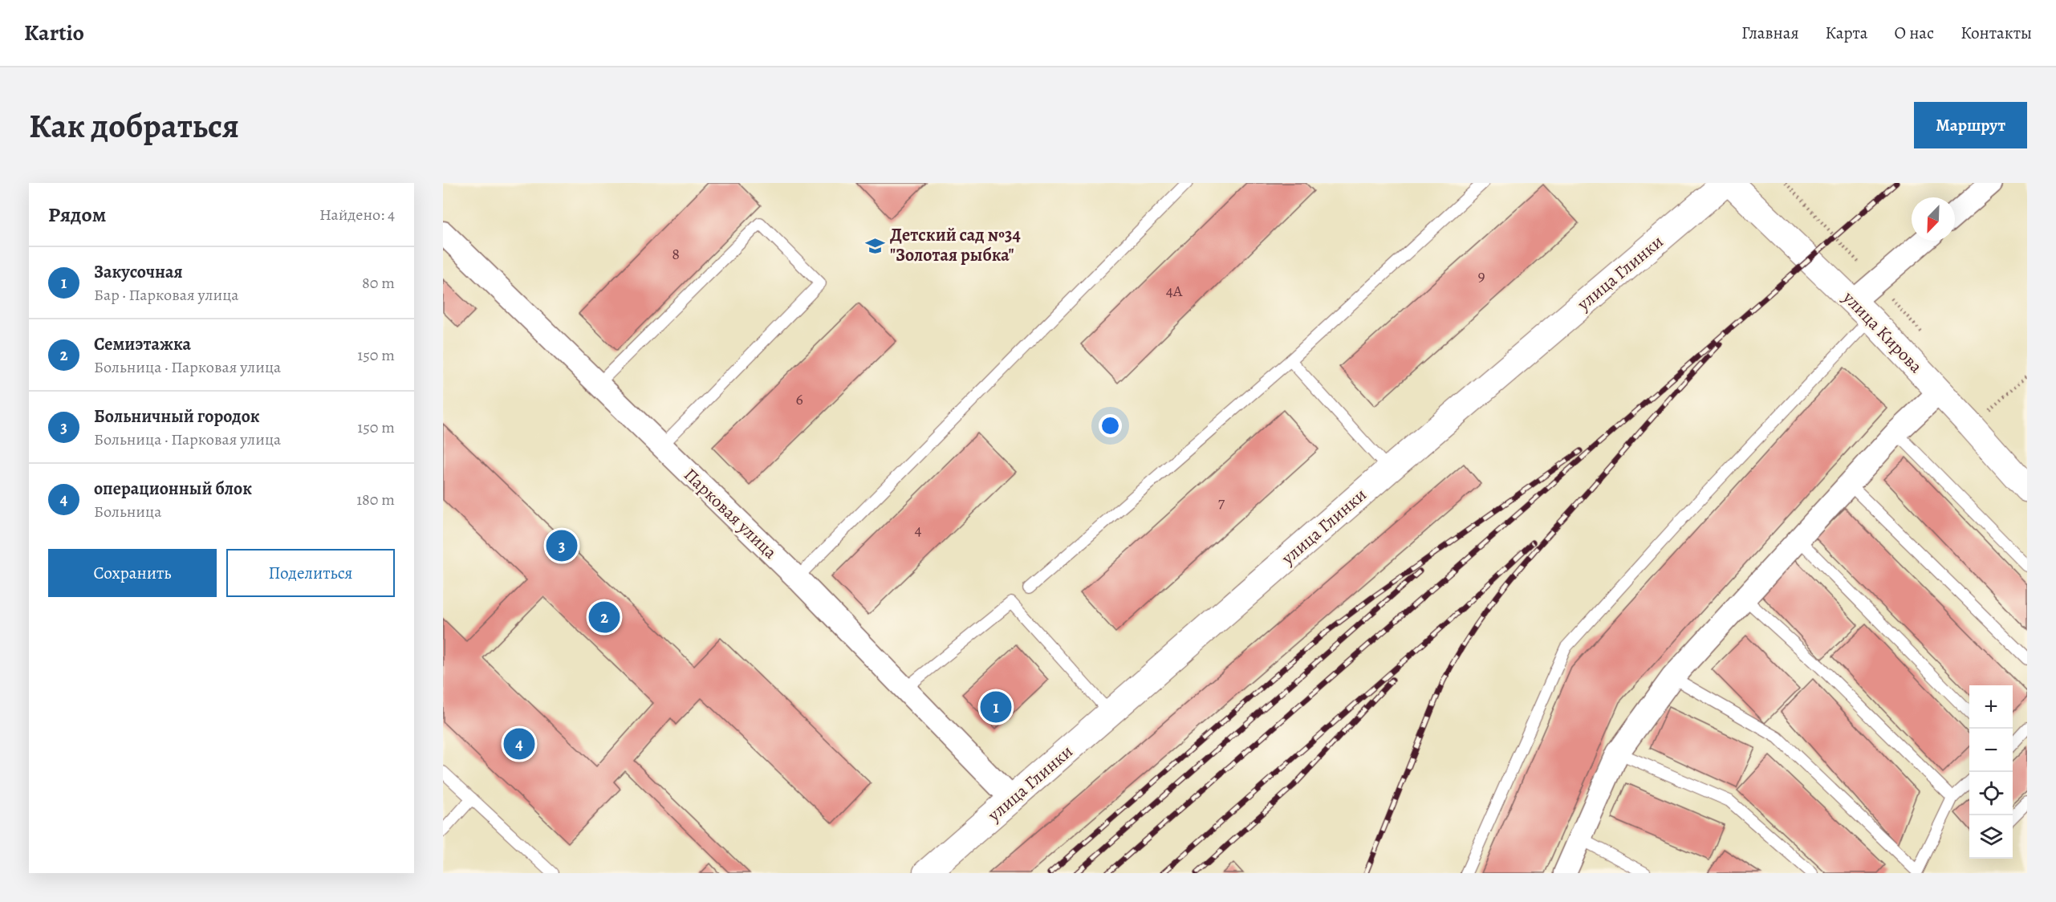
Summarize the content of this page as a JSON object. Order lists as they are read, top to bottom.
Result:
{
  "streets": {
    "street": ["улица Глинки", "улица Кирова", "Парковая улица"]
  },
  "crossings": [
    ["улица Глинки", "Парковая улица"]
  ],
  "places": {
    "school or university": ["Детский сад №34 \"Золотая рыбка\""]
  },
  "house_numbers": [
    "8",
    "9",
    "4А",
    "6",
    "7",
    "4"
  ],
  "north": "bottom left",
  "page": {
    "header": "Kartio",
    "nav": [
      "Главная",
      "Карта",
      "О нас",
      "Контакты"
    ],
    "buttons": [
      "Маршрут",
      ["Сохранить", "Поделиться"]
    ],
    "title": "Как добраться",
    "heading": ["Рядом", "Найдено: 4"],
    "list": [
      {
        "mark": "1",
        "name": "Закусочная",
        "note": "Бар · Парковая улица",
        "value": "80 m"
      },
      {
        "mark": "2",
        "name": "Семиэтажка",
        "note": "Больница · Парковая улица",
        "value": "150 m"
      },
      {
        "mark": "3",
        "name": "Больничный городок",
        "note": "Больница · Парковая улица",
        "value": "150 m"
      },
      {
        "mark": "4",
        "name": "операционный блок",
        "note": "Больница",
        "value": "180 m"
      }
    ],
    "pins": [
      "3",
      "2",
      "1",
      "4"
    ],
    "map_buttons": ["+", "−"]
  }
}
